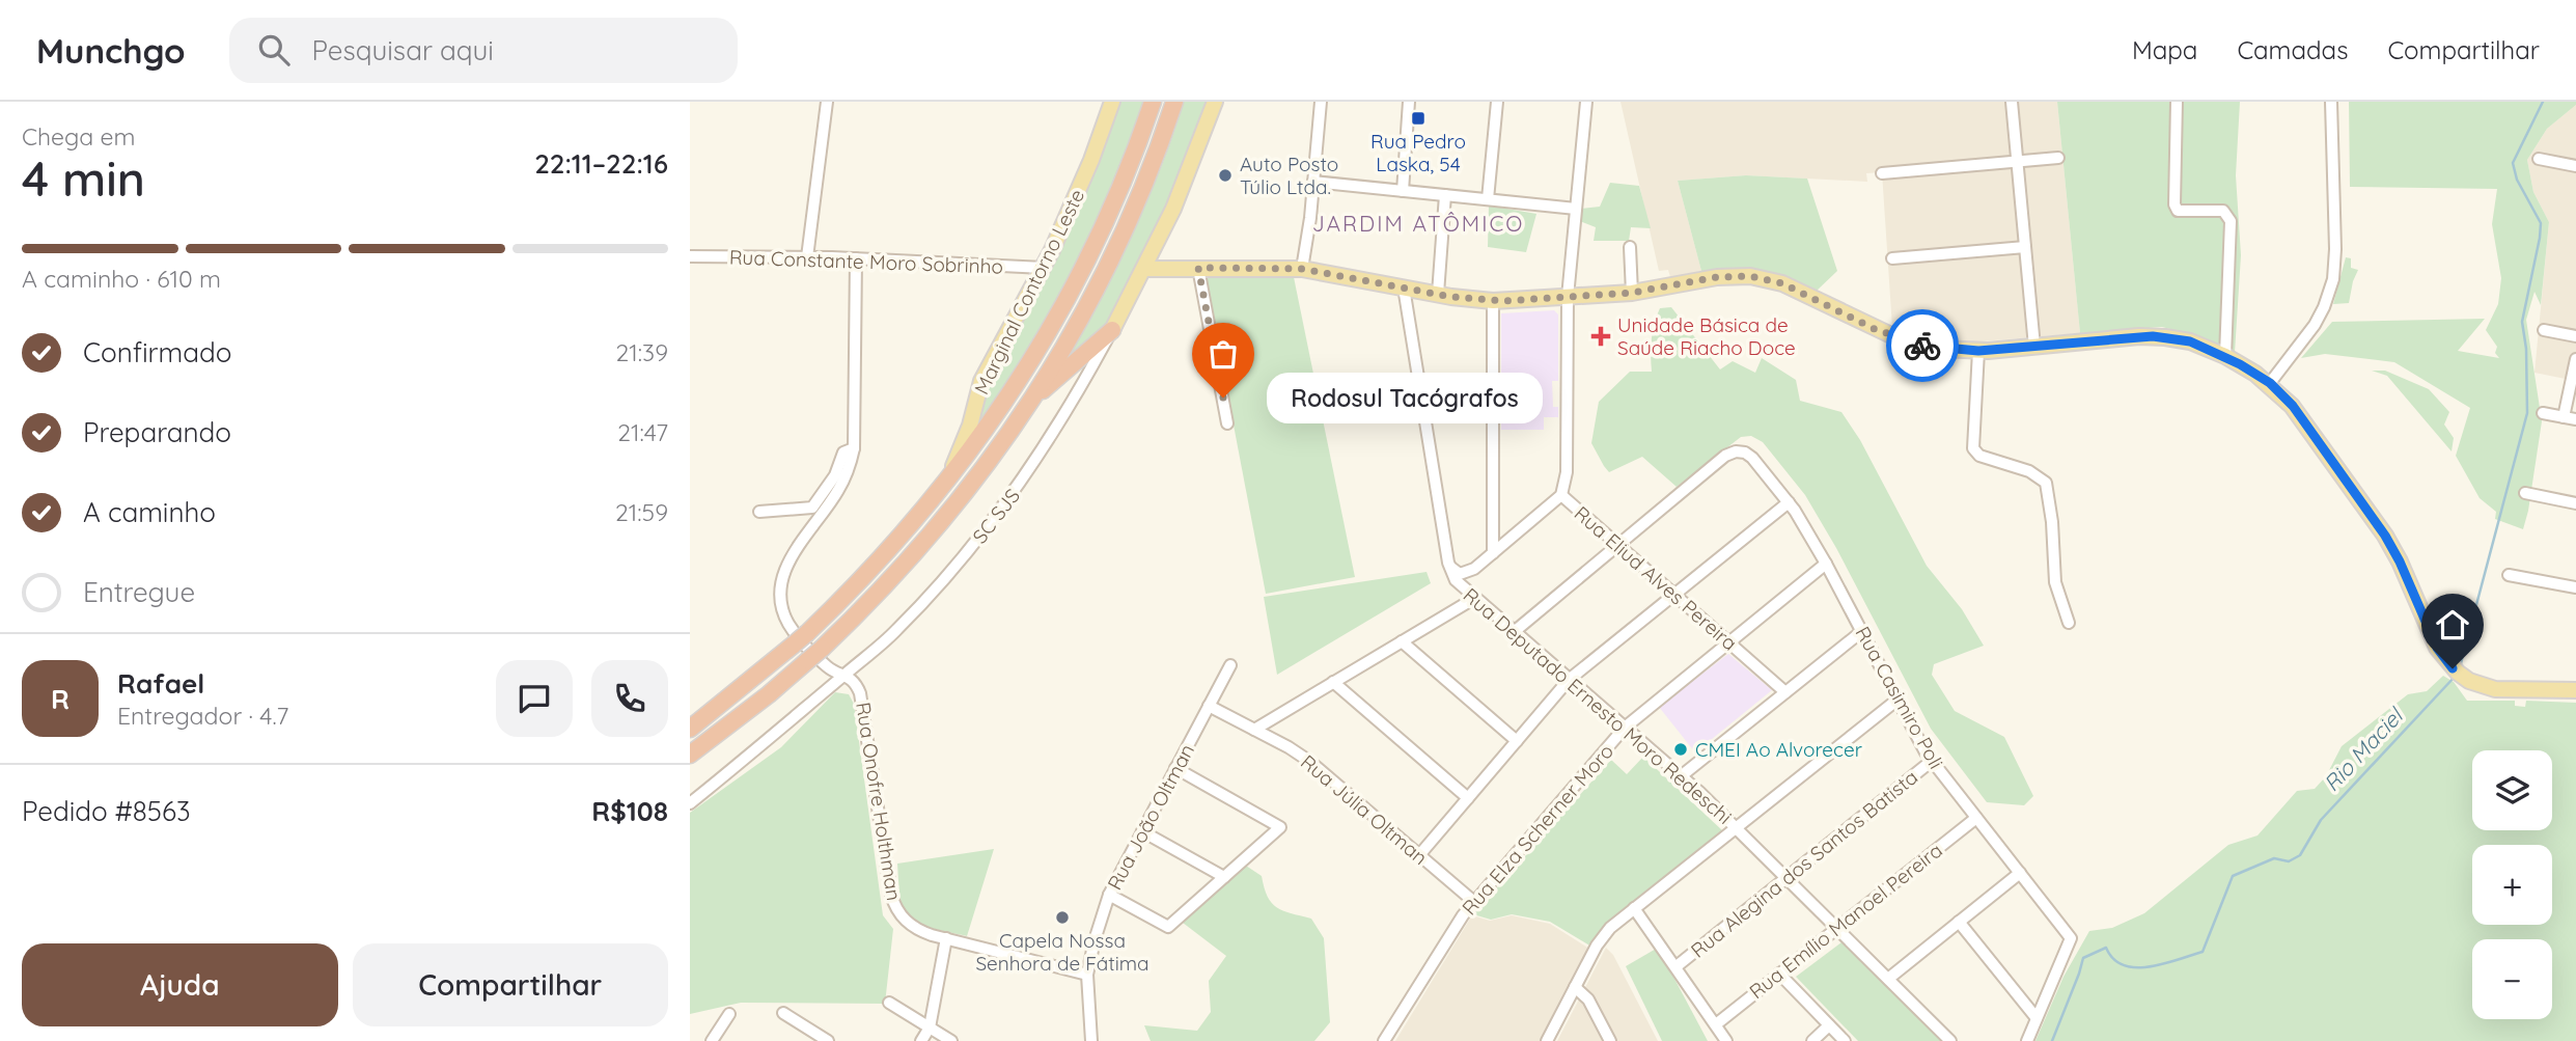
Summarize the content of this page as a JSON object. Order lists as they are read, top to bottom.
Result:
{
  "streets": {
    "main road": ["Marginal Contorno Leste"],
    "street": [
      "Rua Constante Moro Sobrinho",
      "SC SJS",
      "Rua Eliud Alves Pereira",
      "Rua Casimiro Poli",
      "Rua Deputado Ernesto Moro Redeschi",
      "Rua Onofre Holthman",
      "Rua Júlia Oltman",
      "Rua João Oltman",
      "Rua Elza Scherner Moro",
      "Rua Alegina dos Santos Batista",
      "Rua Emílio Manoel Pereira"
    ]
  },
  "crossings": [
    ["Rua Constante Moro Sobrinho", "Marginal Contorno Leste"],
    ["Rua Constante Moro Sobrinho", "Rua Onofre Holthman"],
    ["SC SJS", "Rua Onofre Holthman"],
    ["Rua Eliud Alves Pereira", "Rua Casimiro Poli"],
    ["Rua Eliud Alves Pereira", "Rua Elza Scherner Moro"],
    ["Rua Casimiro Poli", "Rua Elza Scherner Moro"],
    ["Rua Casimiro Poli", "Rua Alegina dos Santos Batista"],
    ["Rua Casimiro Poli", "Rua Emílio Manoel Pereira"],
    ["Rua Deputado Ernesto Moro Redeschi", "Rua Elza Scherner Moro"],
    ["Rua Deputado Ernesto Moro Redeschi", "Rua Alegina dos Santos Batista"],
    ["Rua Deputado Ernesto Moro Redeschi", "Rua Emílio Manoel Pereira"],
    ["Rua Onofre Holthman", "Rua João Oltman"],
    ["Rua Júlia Oltman", "Rua João Oltman"],
    ["Rua Júlia Oltman", "Rua Elza Scherner Moro"]
  ],
  "districts": ["JARDIM ATÔMICO"],
  "water": ["Rio Maciel"],
  "places": {
    "transit": ["Rua Pedro Laska, 54"],
    "other": [
      "Auto Posto Túlio Ltda.",
      "Rodosul Tacógrafos",
      "CMEI Ao Alvorecer",
      "Capela Nossa Senhora de Fátima"
    ],
    "health": ["Unidade Básica de Saúde Riacho Doce"]
  },
  "page": {
    "header": "Munchgo",
    "search": "Pesquisar aqui",
    "nav": ["Mapa", "Camadas", "Compartilhar"],
    "heading": ["4 min", "Chega em", "22:11–22:16"],
    "panel": [
      "Rafael",
      "Entregador · 4.7",
      "Pedido #8563",
      "R$108"
    ],
    "bar": "A caminho · 610 m",
    "list": [
      ["Confirmado", "21:39"],
      ["Preparando", "21:47"],
      ["A caminho", "21:59"],
      "Entregue"
    ],
    "bubble": "Rodosul Tacógrafos",
    "round": "R",
    "map_buttons": ["+", "−"],
    "buttons": ["Ajuda", "Compartilhar"]
  }
}
